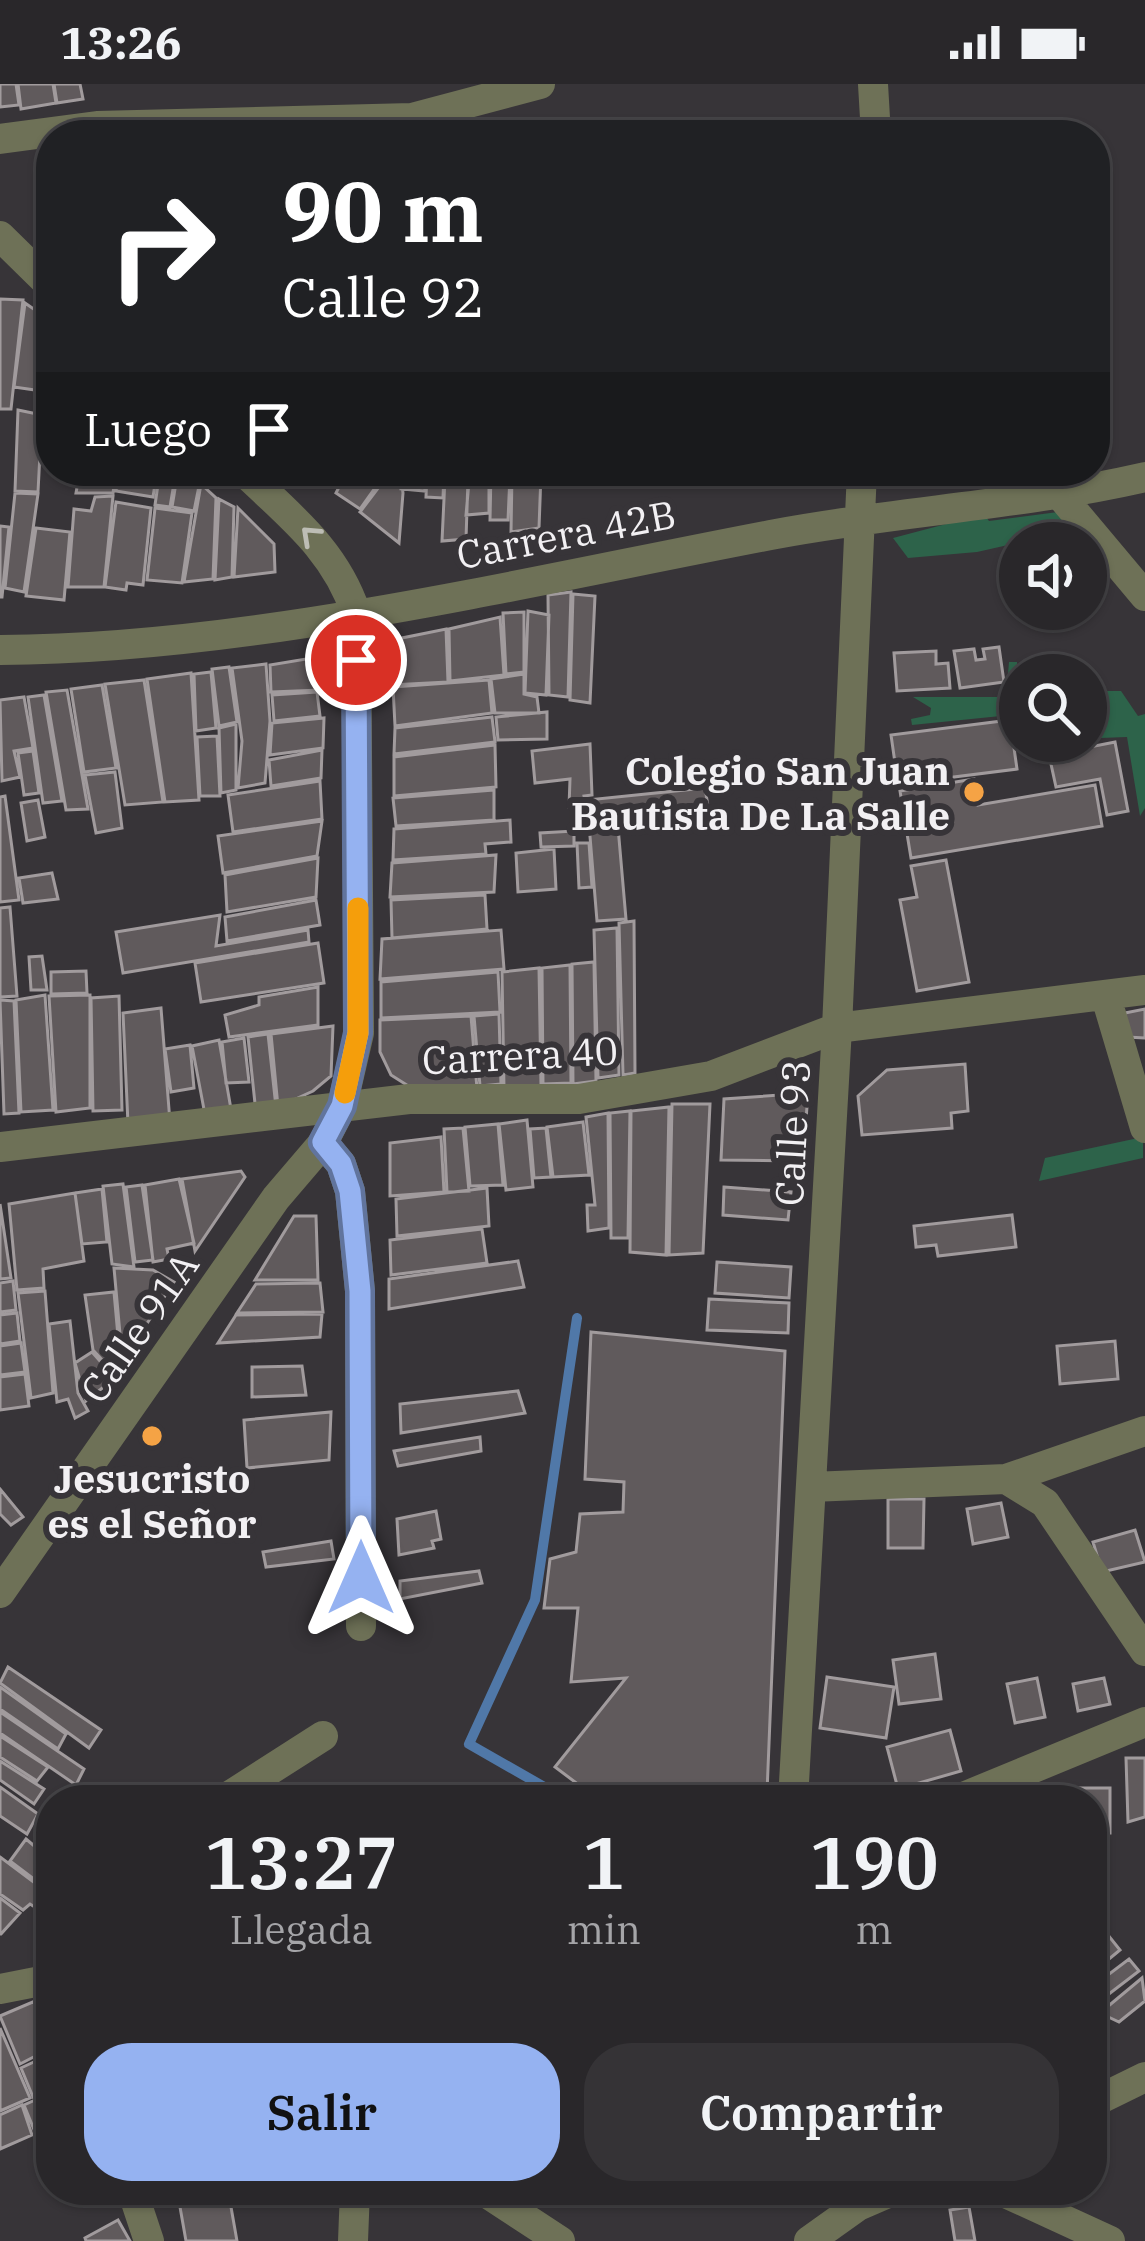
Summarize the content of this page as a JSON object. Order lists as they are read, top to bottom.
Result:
{
  "streets": {
    "street": [
      "Carrera 42B",
      "Carrera 40",
      "Calle 93",
      "Calle 91A"
    ]
  },
  "crossings": [
    ["Carrera 42B", "Calle 93"],
    ["Carrera 42B", "Calle 91A"],
    ["Carrera 40", "Calle 93"],
    ["Carrera 40", "Calle 91A"]
  ],
  "places": ["Colegio San Juan Bautista De La Salle", "Jesucristo es el Señor"],
  "page": {
    "status": "13:26",
    "turn": ["90 m", "Calle 92"],
    "then": "Luego",
    "eta": [
      "13:27",
      "Llegada",
      "1",
      "min",
      "190",
      "m"
    ],
    "buttons": ["Salir", "Compartir"]
  }
}
